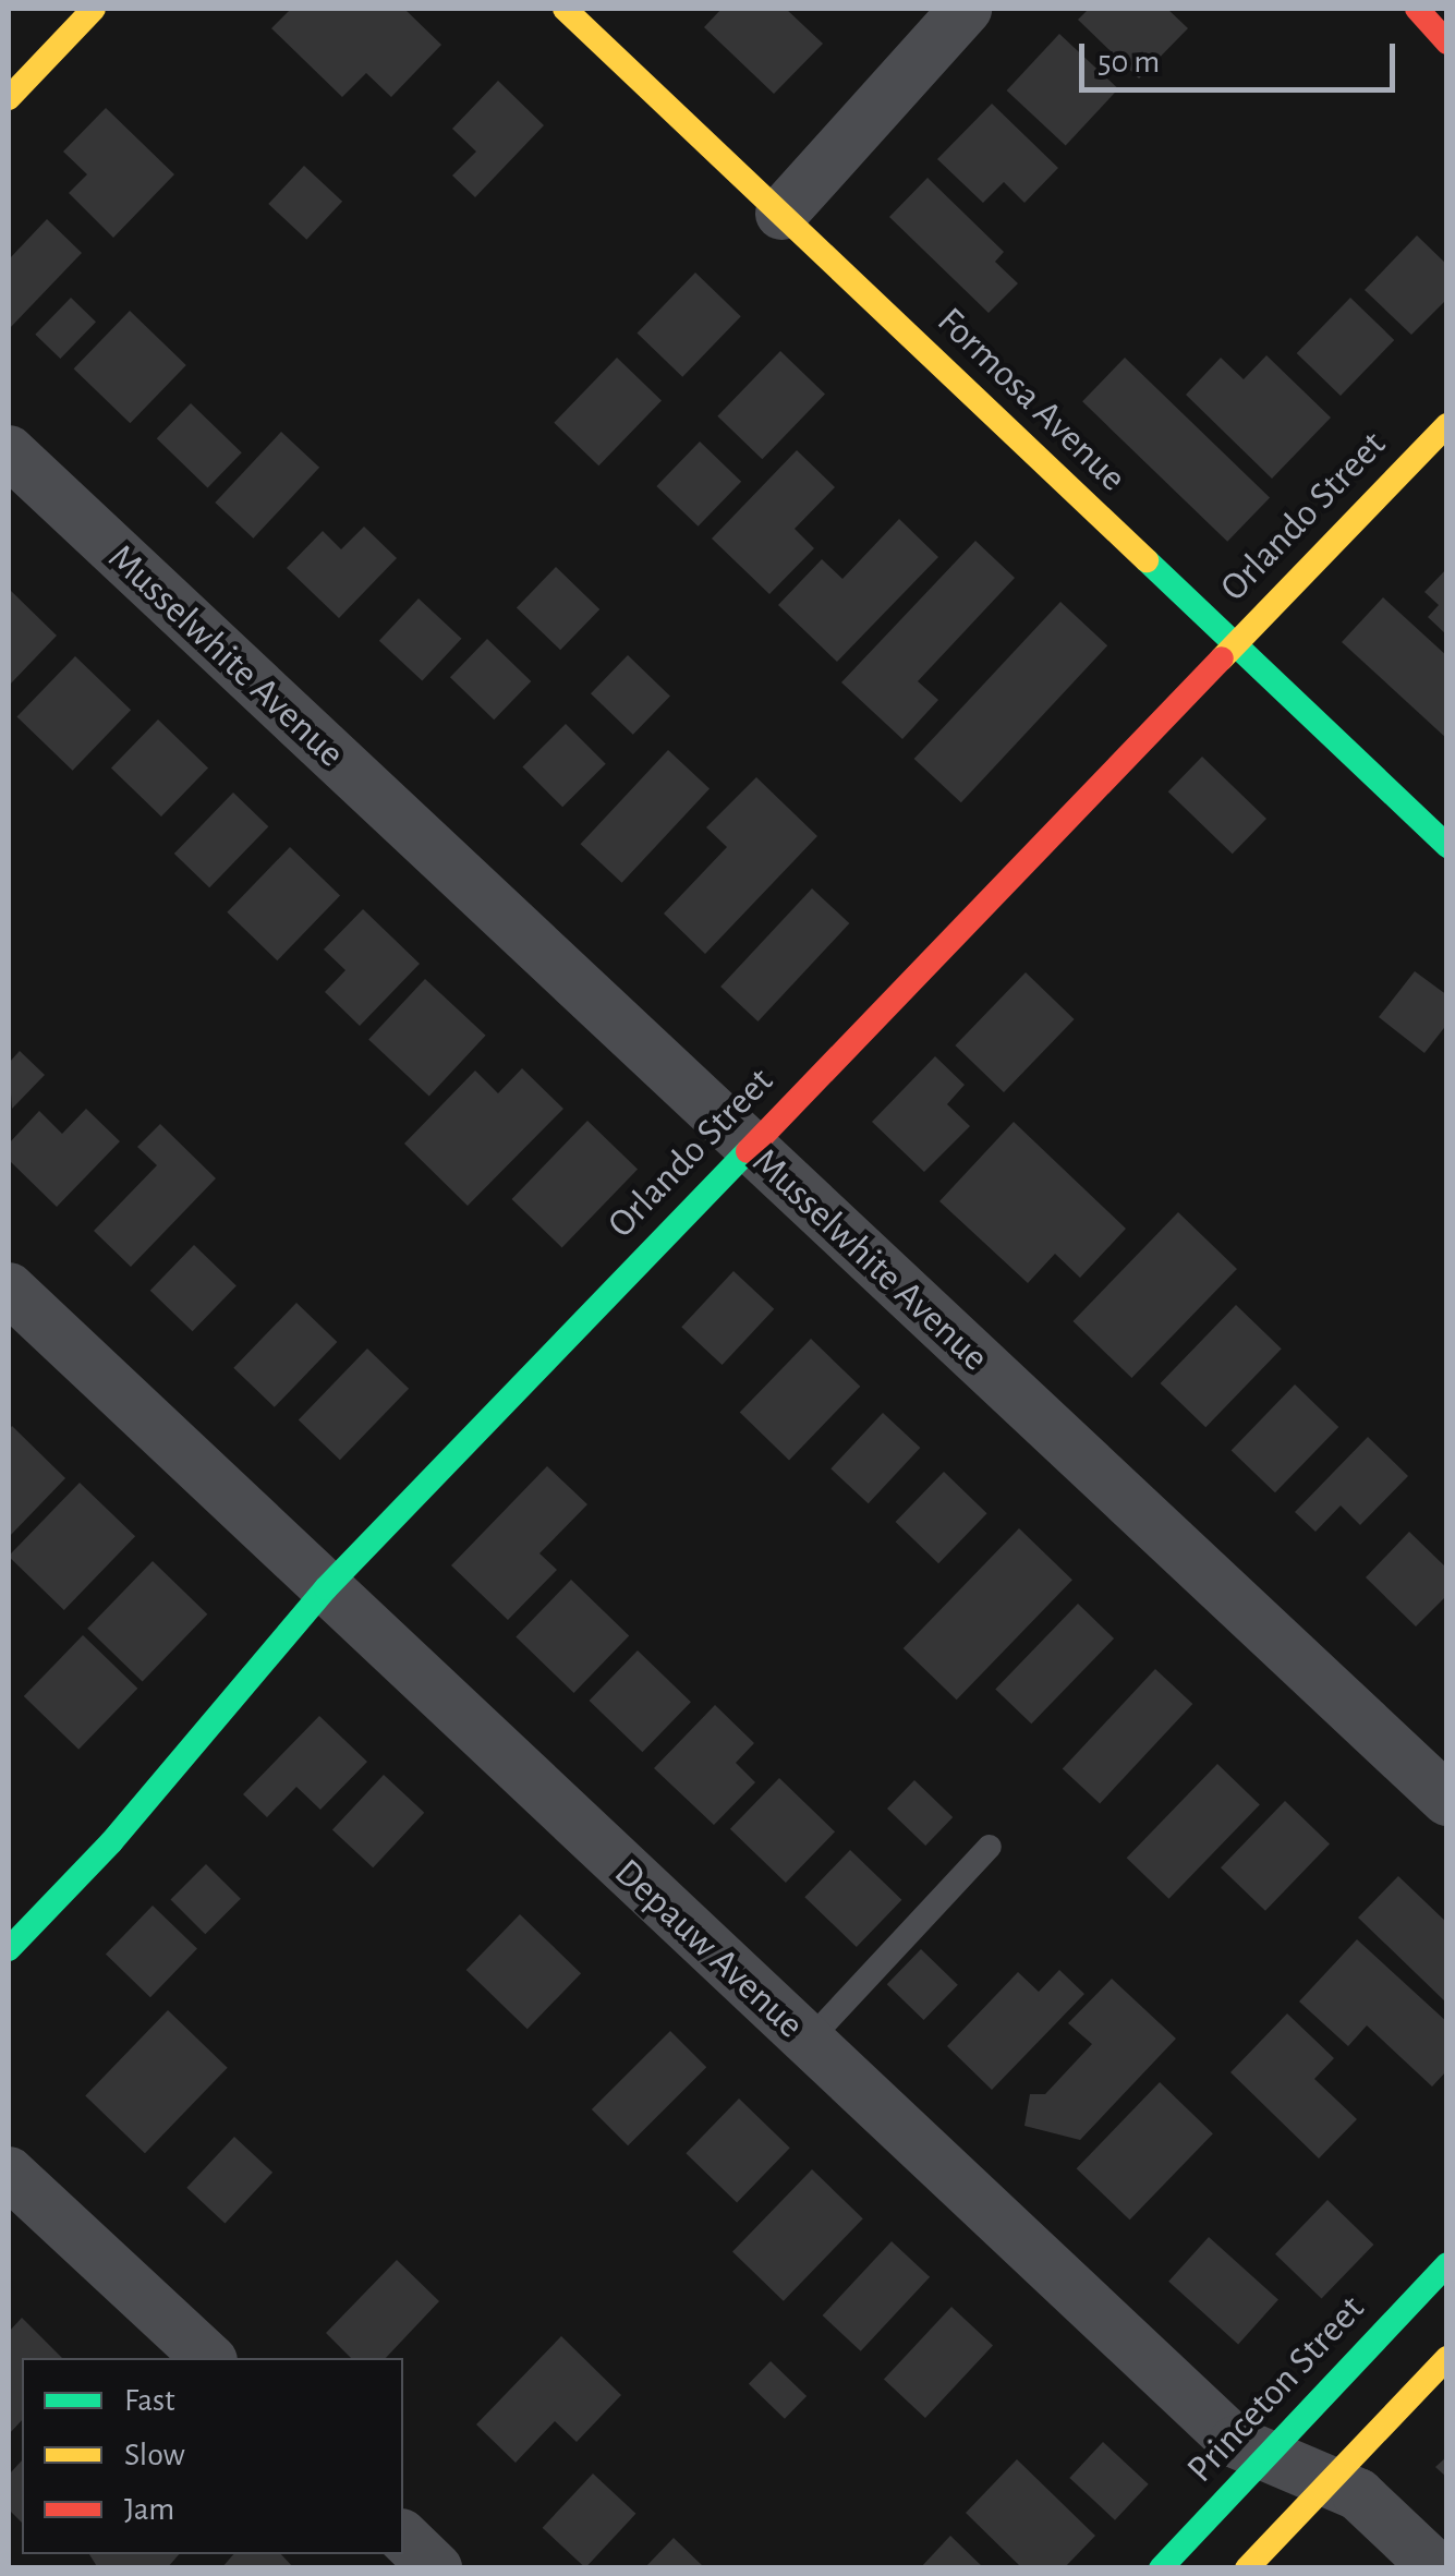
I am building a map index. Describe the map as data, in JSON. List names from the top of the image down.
{
  "streets": {
    "main road": ["Formosa Avenue", "Orlando Street", "Princeton Street"],
    "street": ["Musselwhite Avenue", "Depauw Avenue"]
  },
  "crossings": [
    ["Formosa Avenue", "Orlando Street"],
    ["Orlando Street", "Musselwhite Avenue"],
    ["Orlando Street", "Depauw Avenue"],
    ["Depauw Avenue", "Princeton Street"]
  ],
  "legend": ["Fast", "Slow", "Jam"],
  "scale_bar": "50 m"
}
